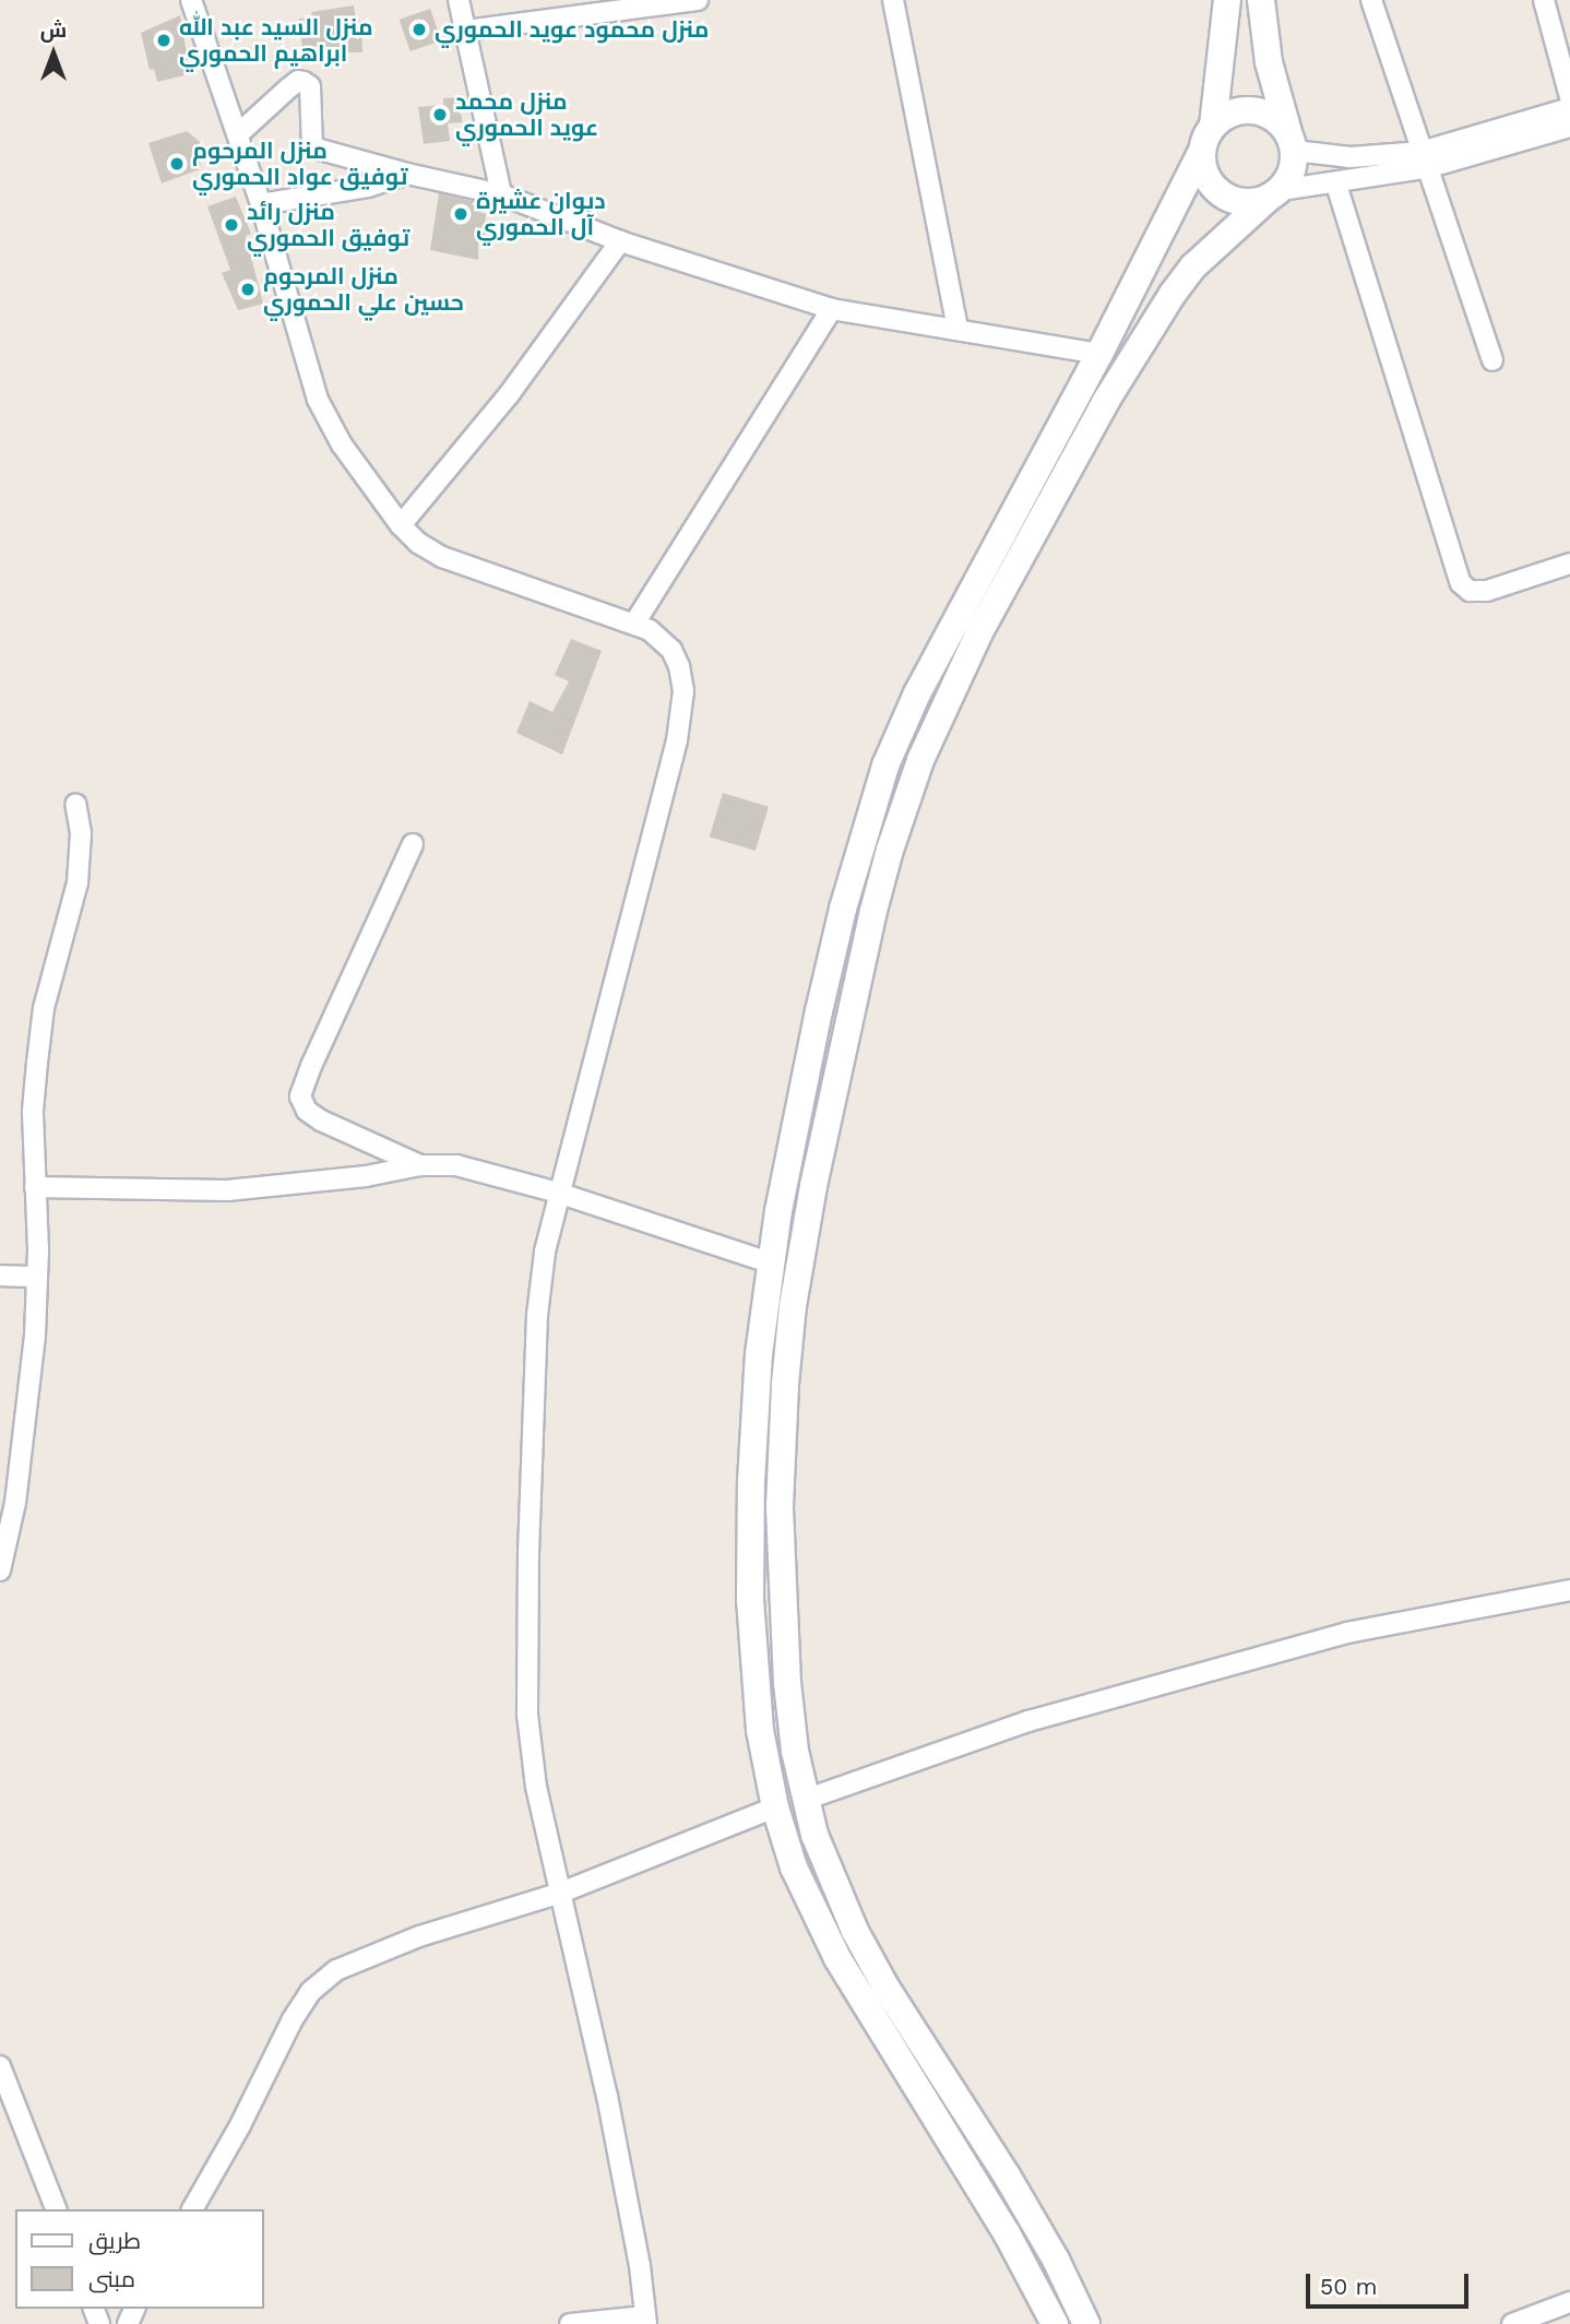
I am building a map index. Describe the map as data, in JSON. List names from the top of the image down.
{
  "places": [
    "منزل محمود عويد الحموري",
    "منزل السيد عبد الله ابراهيم الحموري",
    "منزل محمد عويد الحموري",
    "منزل المرحوم توفيق عواد الحموري",
    "ديوان عشيرة آل الحموري",
    "منزل رائد توفيق الحموري",
    "منزل المرحوم حسين علي الحموري"
  ],
  "legend": ["طريق", "مبنى"],
  "scale_bar": "50 m",
  "north": "top"
}
